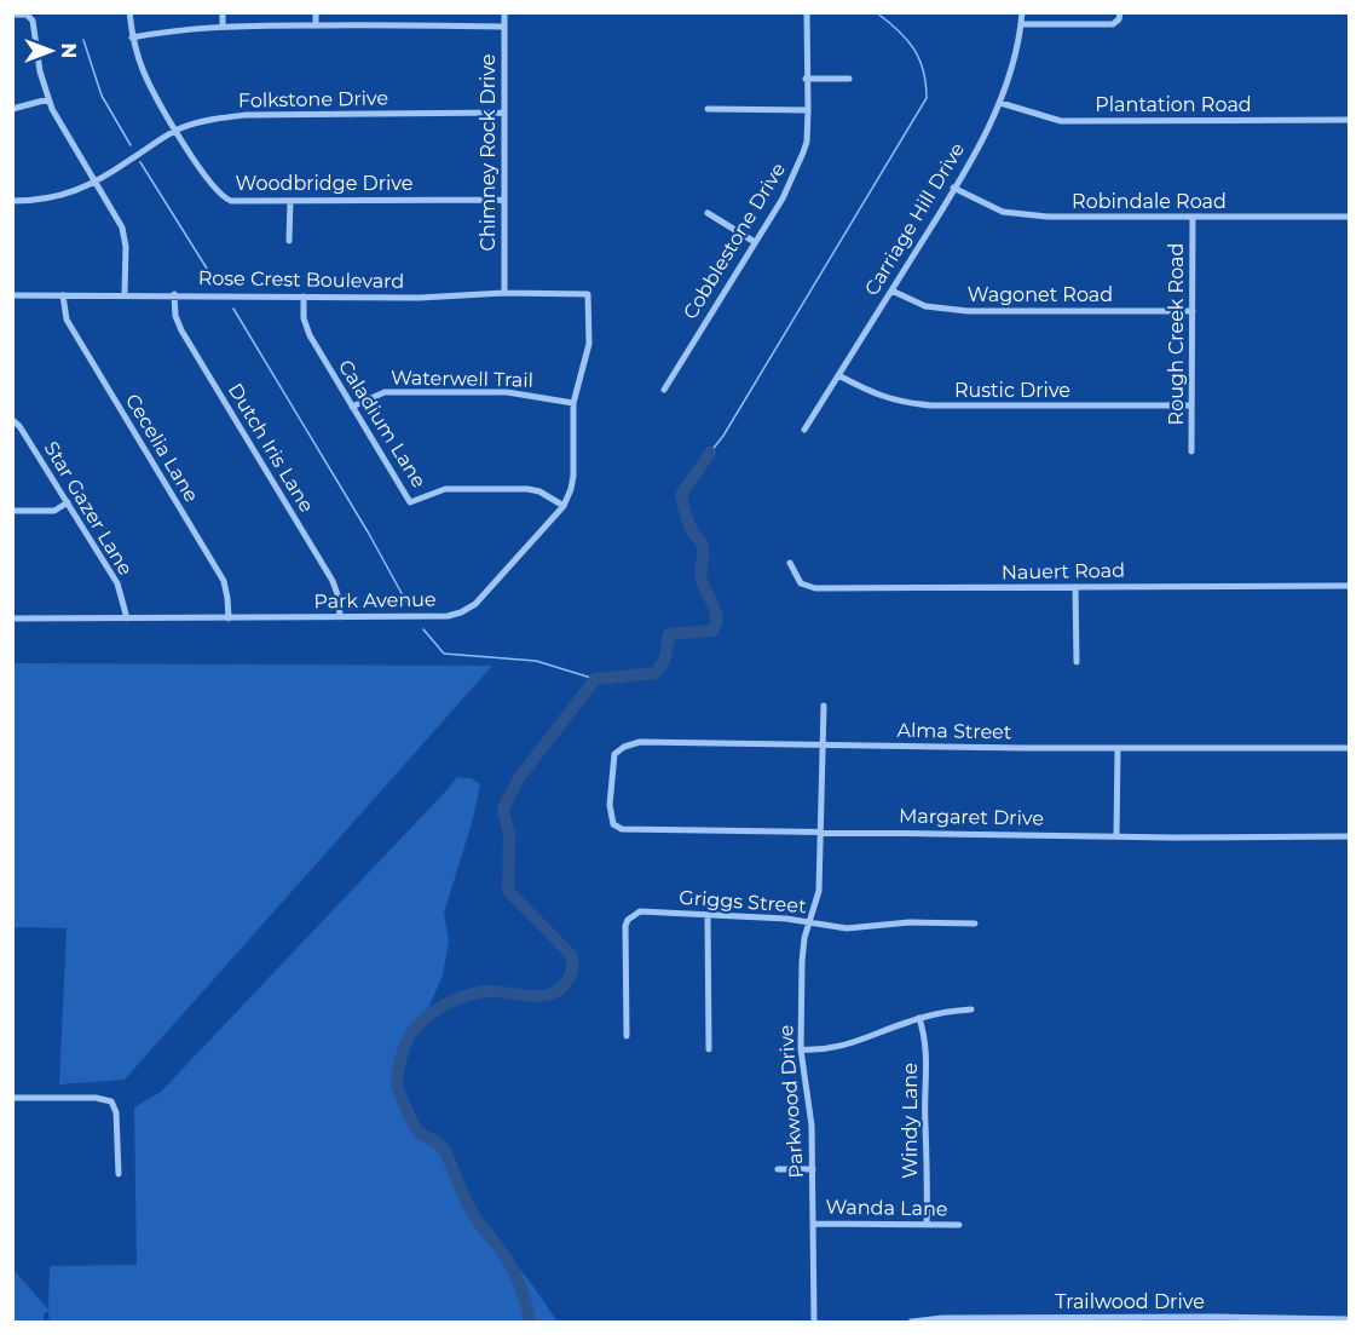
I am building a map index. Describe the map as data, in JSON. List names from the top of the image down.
{
  "streets": {
    "street": [
      "Folkstone Drive",
      "Plantation Road",
      "Chimney Rock Drive",
      "Woodbridge Drive",
      "Robindale Road",
      "Carriage Hill Drive",
      "Cobblestone Drive",
      "Rose Crest Boulevard",
      "Wagonet Road",
      "Rough Creek Road",
      "Waterwell Trail",
      "Rustic Drive",
      "Caladium Lane",
      "Cecelia Lane",
      "Dutch Iris Lane",
      "Star Gazer Lane",
      "Nauert Road",
      "Park Avenue",
      "Alma Street",
      "Margaret Drive",
      "Griggs Street",
      "Parkwood Drive",
      "Windy Lane",
      "Wanda Lane",
      "Trailwood Drive"
    ]
  },
  "crossings": [
    ["Folkstone Drive", "Chimney Rock Drive"],
    ["Folkstone Drive", "Woodbridge Drive"],
    ["Plantation Road", "Carriage Hill Drive"],
    ["Chimney Rock Drive", "Woodbridge Drive"],
    ["Chimney Rock Drive", "Rose Crest Boulevard"],
    ["Robindale Road", "Carriage Hill Drive"],
    ["Robindale Road", "Rough Creek Road"],
    ["Carriage Hill Drive", "Wagonet Road"],
    ["Carriage Hill Drive", "Rustic Drive"],
    ["Rose Crest Boulevard", "Caladium Lane"],
    ["Rose Crest Boulevard", "Cecelia Lane"],
    ["Rose Crest Boulevard", "Dutch Iris Lane"],
    ["Rose Crest Boulevard", "Park Avenue"],
    ["Wagonet Road", "Rough Creek Road"],
    ["Rough Creek Road", "Rustic Drive"],
    ["Waterwell Trail", "Caladium Lane"],
    ["Waterwell Trail", "Park Avenue"],
    ["Caladium Lane", "Park Avenue"],
    ["Cecelia Lane", "Park Avenue"],
    ["Dutch Iris Lane", "Park Avenue"],
    ["Star Gazer Lane", "Park Avenue"],
    ["Alma Street", "Margaret Drive"],
    ["Alma Street", "Parkwood Drive"],
    ["Margaret Drive", "Parkwood Drive"],
    ["Griggs Street", "Parkwood Drive"],
    ["Parkwood Drive", "Wanda Lane"],
    ["Windy Lane", "Wanda Lane"]
  ],
  "north": "right"
}
